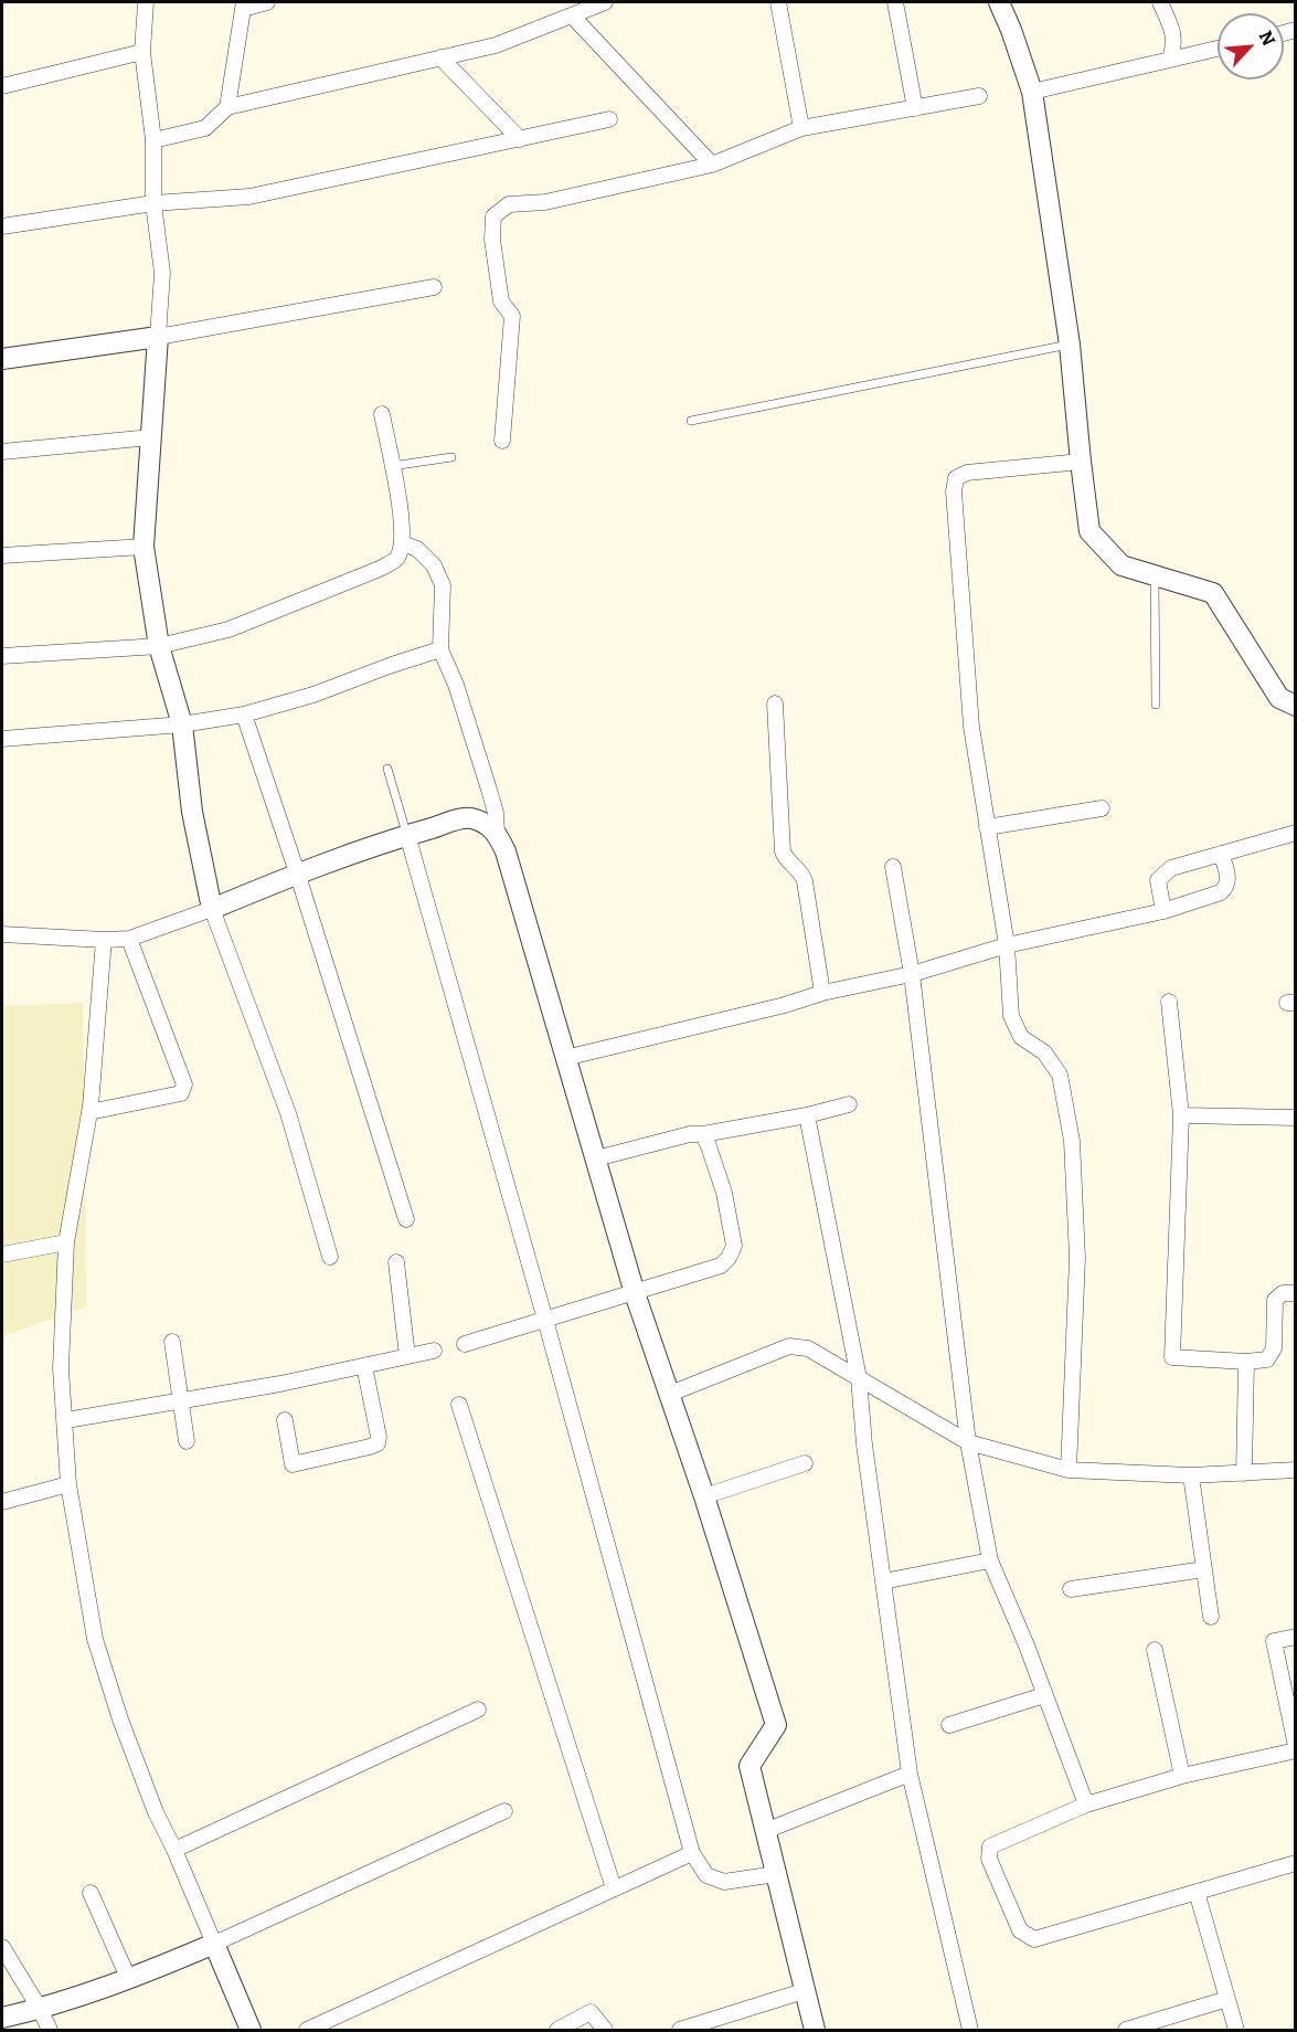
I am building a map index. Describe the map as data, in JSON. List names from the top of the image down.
{
  "north": "top right"
}
